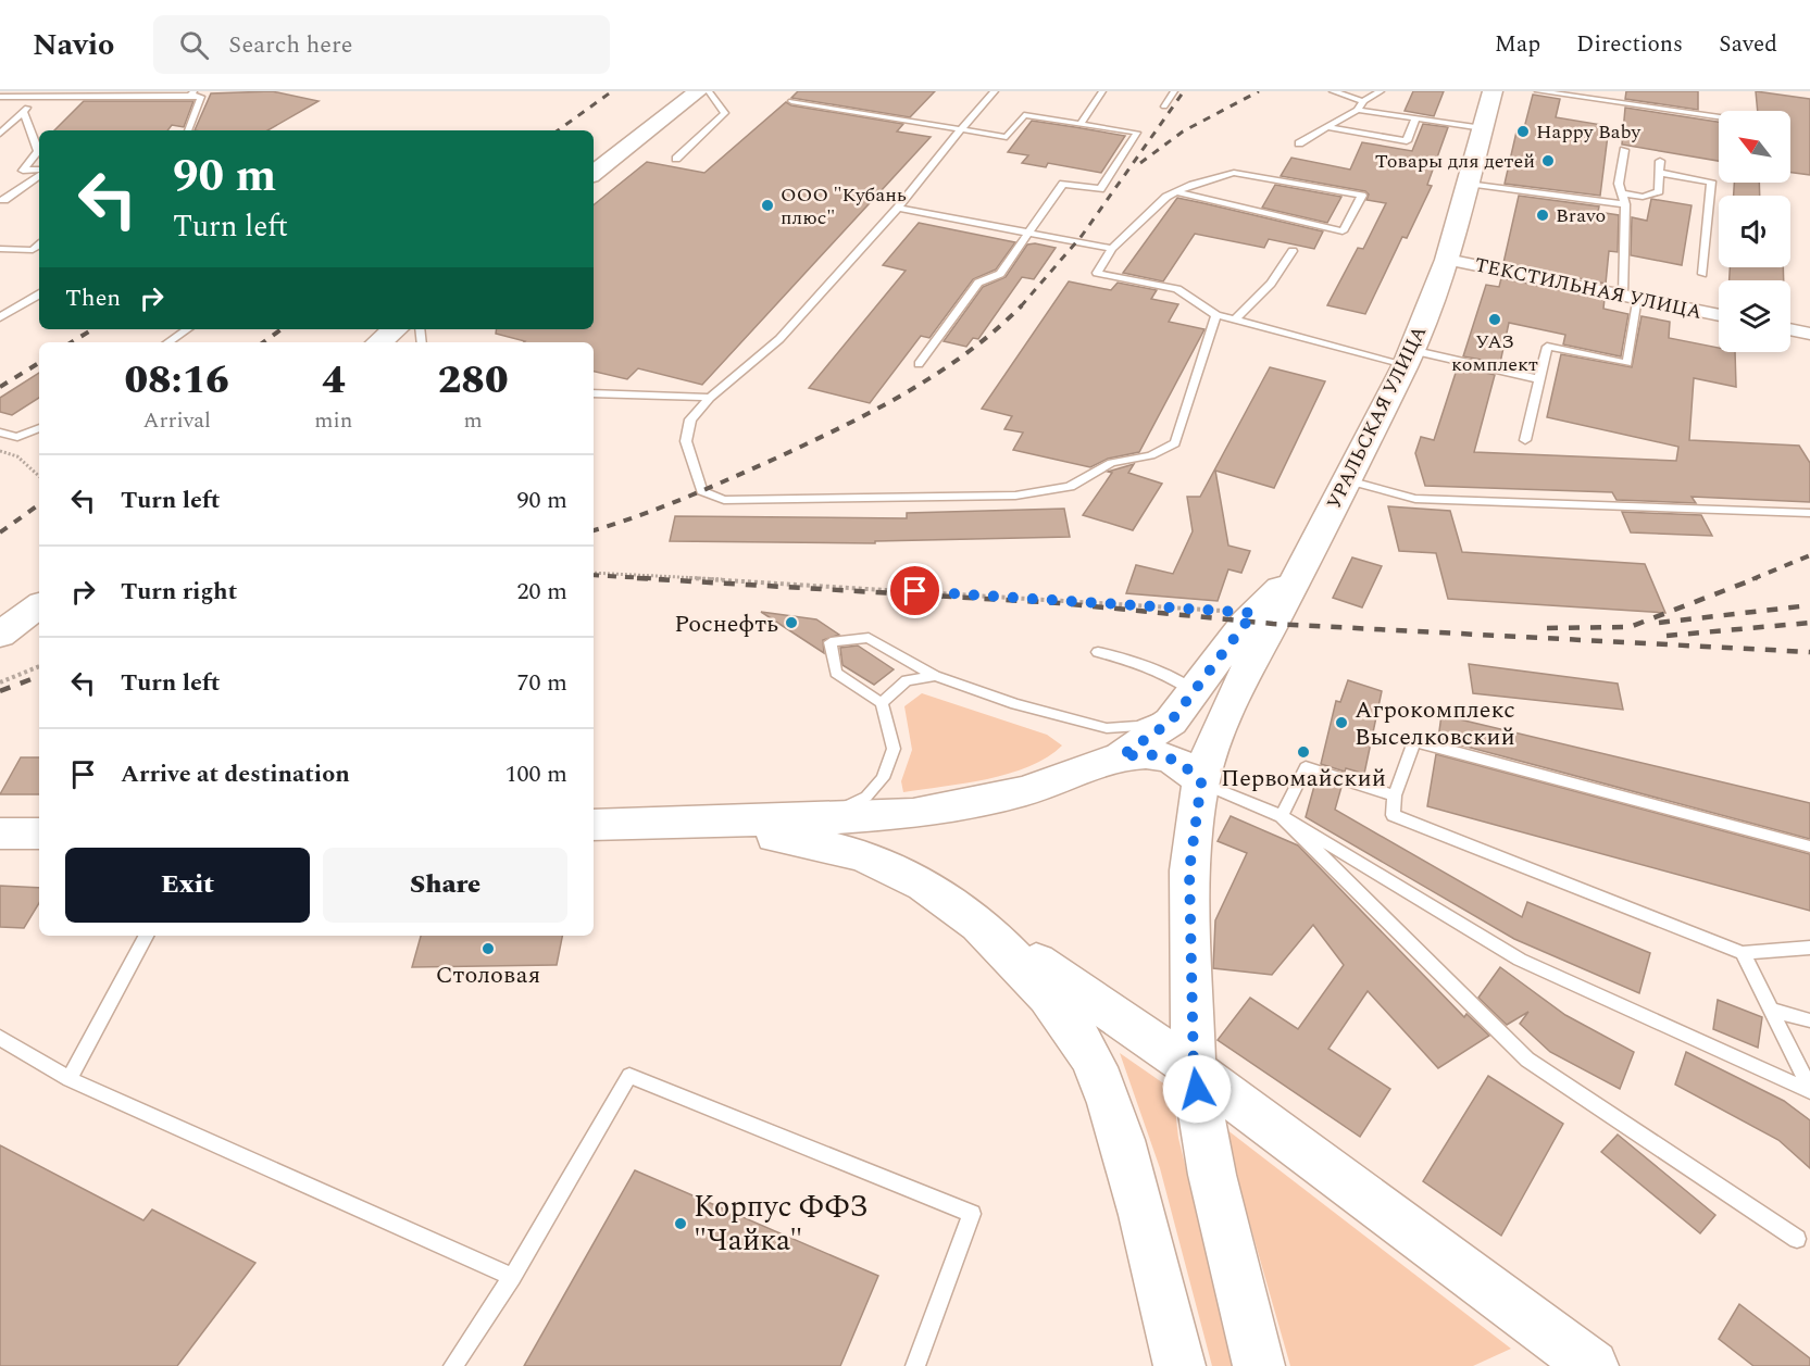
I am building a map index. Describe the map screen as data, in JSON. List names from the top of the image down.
{
  "streets": {
    "main road": ["УРАЛЬСКАЯ УЛИЦА"],
    "street": ["ТЕКСТИЛЬНАЯ УЛИЦА"]
  },
  "crossings": [
    ["ТЕКСТИЛЬНАЯ УЛИЦА", "УРАЛЬСКАЯ УЛИЦА"]
  ],
  "places": [
    "Happy Baby",
    "Товары для детей",
    "ООО \"Кубань плюс\"",
    "Bravo",
    "УАЗ комплект",
    "Роснефть",
    "Агрокомплекс Выселковский",
    "Первомайский",
    "Столовая",
    "Корпус ФФЗ \"Чайка\""
  ],
  "north": "top left",
  "page": {
    "header": "Navio",
    "search": "Search here",
    "nav": ["Map", "Directions", "Saved"],
    "turn": ["90 m", "Turn left"],
    "then": "Then",
    "eta": [
      "08:16",
      "Arrival",
      "4",
      "min",
      "280",
      "m"
    ],
    "list": [
      {
        "name": "Turn left",
        "value": "90 m"
      },
      {
        "name": "Turn right",
        "value": "20 m"
      },
      {
        "name": "Turn left",
        "value": "70 m"
      },
      {
        "name": "Arrive at destination",
        "value": "100 m"
      }
    ],
    "buttons": ["Exit", "Share"]
  }
}
